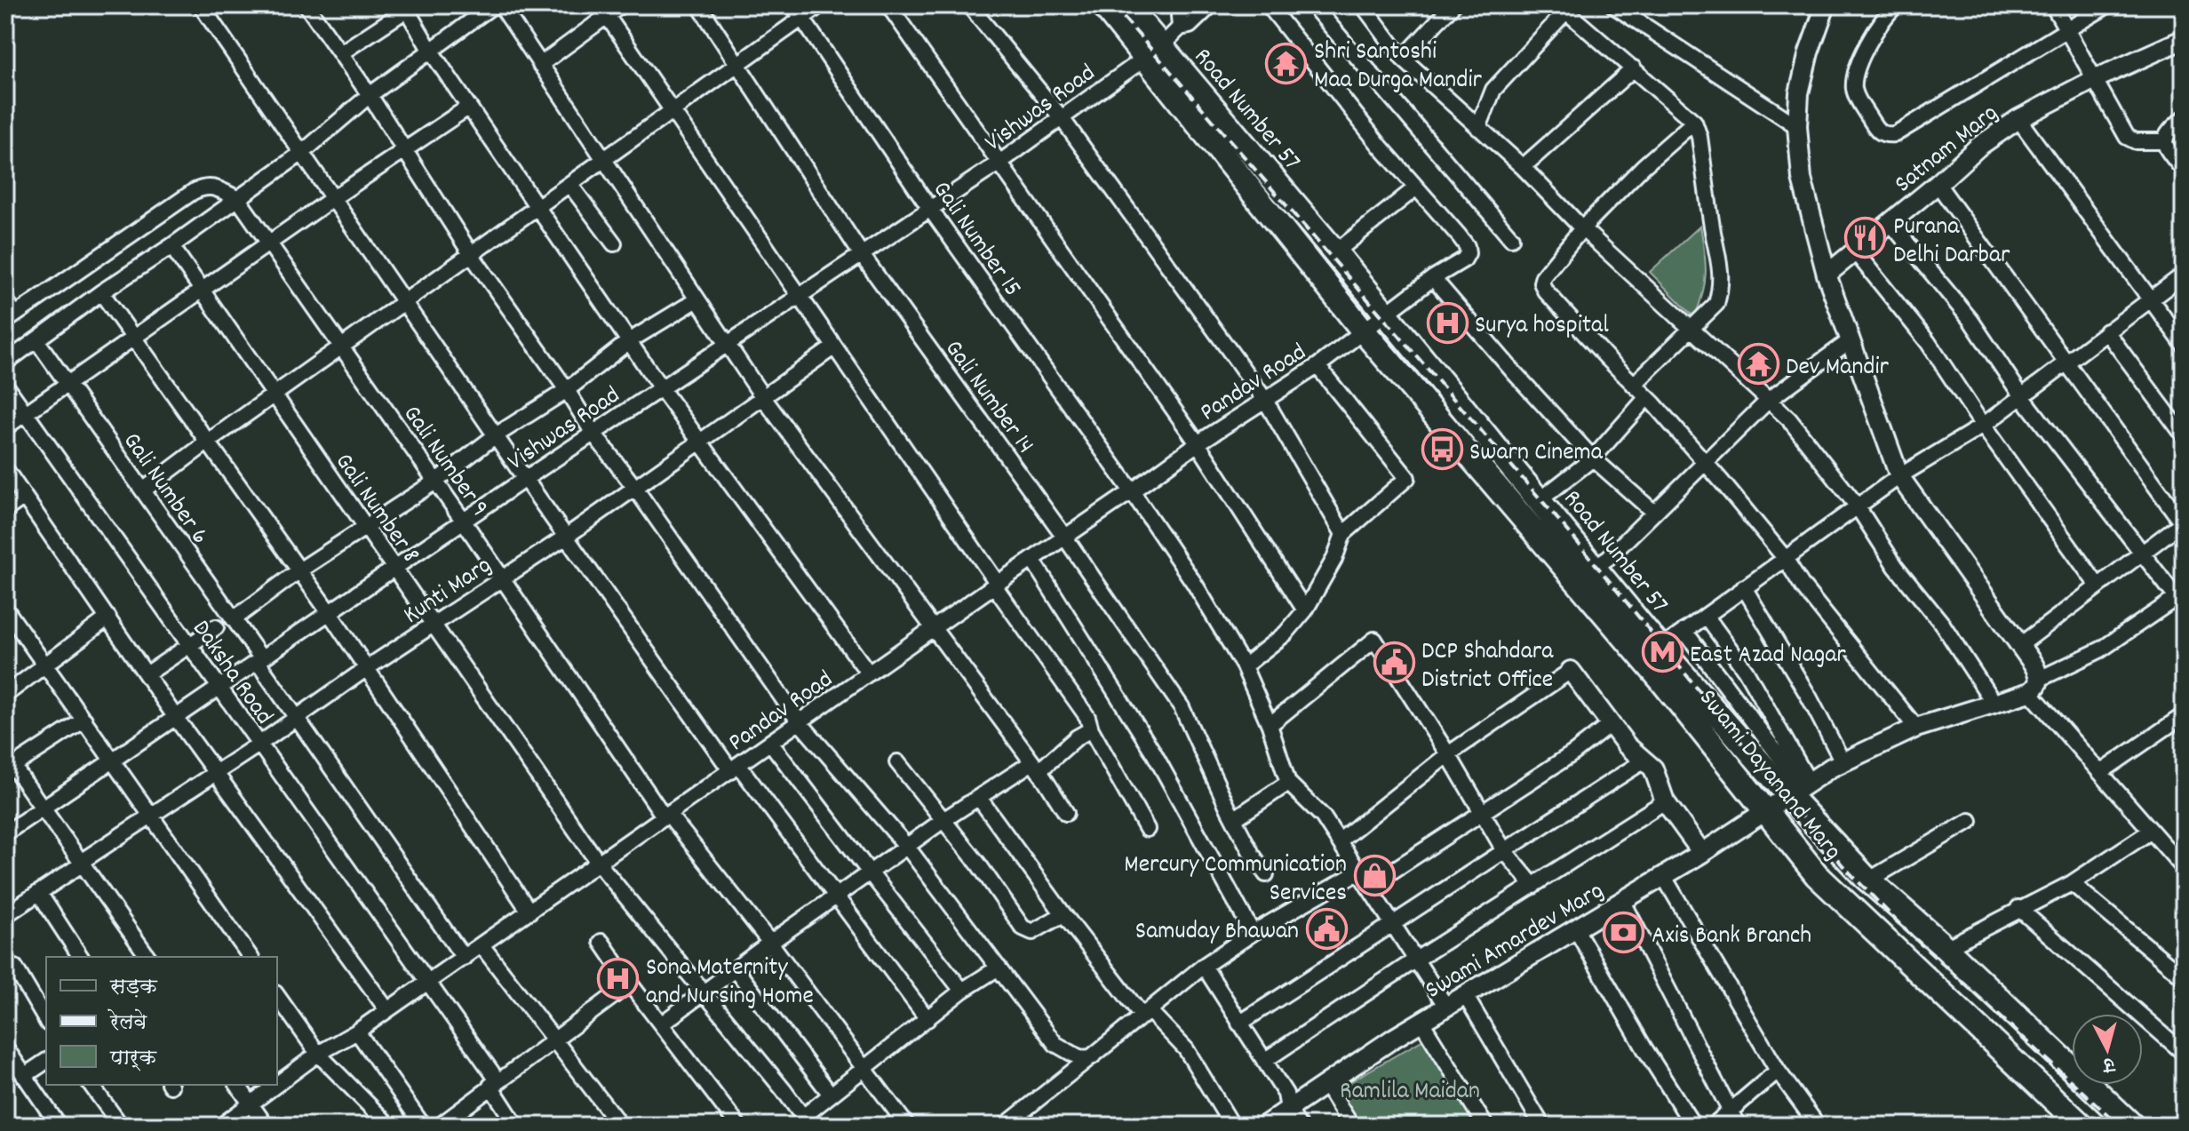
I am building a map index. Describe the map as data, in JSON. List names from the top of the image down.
{
  "streets": {
    "main road": ["Road Number 57", "Swami Dayanand Marg"],
    "street": [
      "Vishwas Road",
      "Satnam Marg",
      "Gali Number 15",
      "Pandav Road",
      "Gali Number 14",
      "Gali Number 9",
      "Gali Number 6",
      "Gali Number 8",
      "Kunti Marg",
      "Daksha Road",
      "Swami Amardev Marg"
    ]
  },
  "crossings": [
    ["Vishwas Road", "Road Number 57"],
    ["Vishwas Road", "Gali Number 15"],
    ["Vishwas Road", "Gali Number 14"],
    ["Vishwas Road", "Gali Number 9"],
    ["Vishwas Road", "Gali Number 6"],
    ["Vishwas Road", "Gali Number 8"],
    ["Vishwas Road", "Daksha Road"],
    ["Road Number 57", "Pandav Road"],
    ["Road Number 57", "Swami Dayanand Marg"],
    ["Road Number 57", "Swami Amardev Marg"],
    ["Gali Number 15", "Pandav Road"],
    ["Pandav Road", "Gali Number 14"],
    ["Pandav Road", "Gali Number 9"],
    ["Pandav Road", "Gali Number 6"],
    ["Pandav Road", "Gali Number 8"],
    ["Pandav Road", "Daksha Road"],
    ["Pandav Road", "Swami Dayanand Marg"],
    ["Gali Number 9", "Kunti Marg"],
    ["Gali Number 6", "Kunti Marg"],
    ["Gali Number 8", "Kunti Marg"],
    ["Kunti Marg", "Daksha Road"],
    ["Swami Dayanand Marg", "Swami Amardev Marg"]
  ],
  "parks": ["Ramlila Maidan"],
  "places": {
    "temple": ["Shri Santoshi Maa Durga Mandir", "Dev Mandir"],
    "restaurant": ["Purana Delhi Darbar"],
    "hospital": ["Surya hospital", "Sona Maternity and Nursing Home"],
    "bus stop": ["Swarn Cinema"],
    "metro station": ["East Azad Nagar"],
    "public building": ["DCP Shahdara District Office", "Samuday Bhawan"],
    "shop": ["Mercury Communication Services"],
    "bank": ["Axis Bank Branch"]
  },
  "legend": ["सड़क", "रेलवे", "पार्क"],
  "north": "bottom"
}
